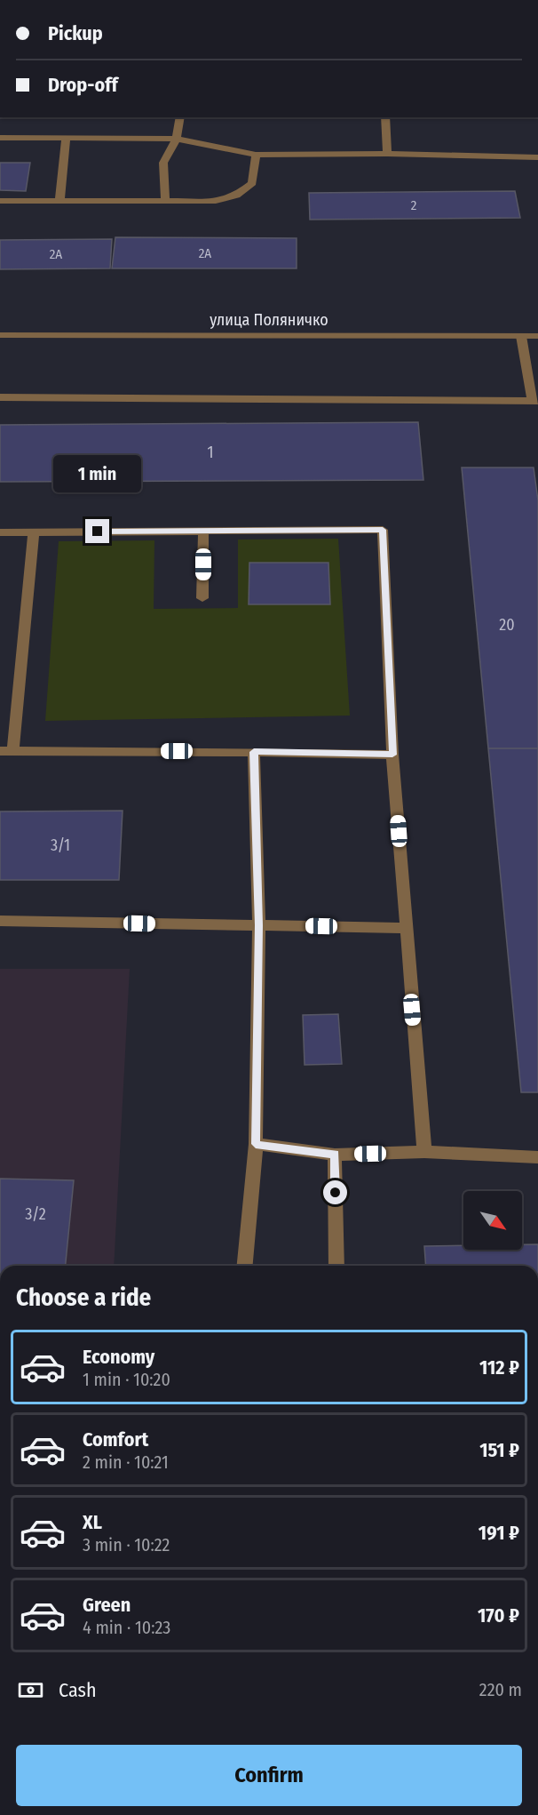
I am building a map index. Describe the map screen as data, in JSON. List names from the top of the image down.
{
  "streets": {
    "street": ["улица Поляничко"]
  },
  "house_numbers": [
    "2",
    "2А",
    "2А",
    "1",
    "20",
    "3/1",
    "3/2"
  ],
  "north": "bottom right",
  "page": {
    "banner": ["Pickup", "Drop-off"],
    "bubble": "1 min",
    "heading": "Choose a ride",
    "list": [
      {
        "name": "Economy",
        "note": "1 min · 10:20",
        "value": "112 ₽"
      },
      {
        "name": "Comfort",
        "note": "2 min · 10:21",
        "value": "151 ₽"
      },
      {
        "name": "XL",
        "note": "3 min · 10:22",
        "value": "191 ₽"
      },
      {
        "name": "Green",
        "note": "4 min · 10:23",
        "value": "170 ₽"
      }
    ],
    "pay": ["Cash", "220 m"],
    "buttons": "Confirm"
  }
}
